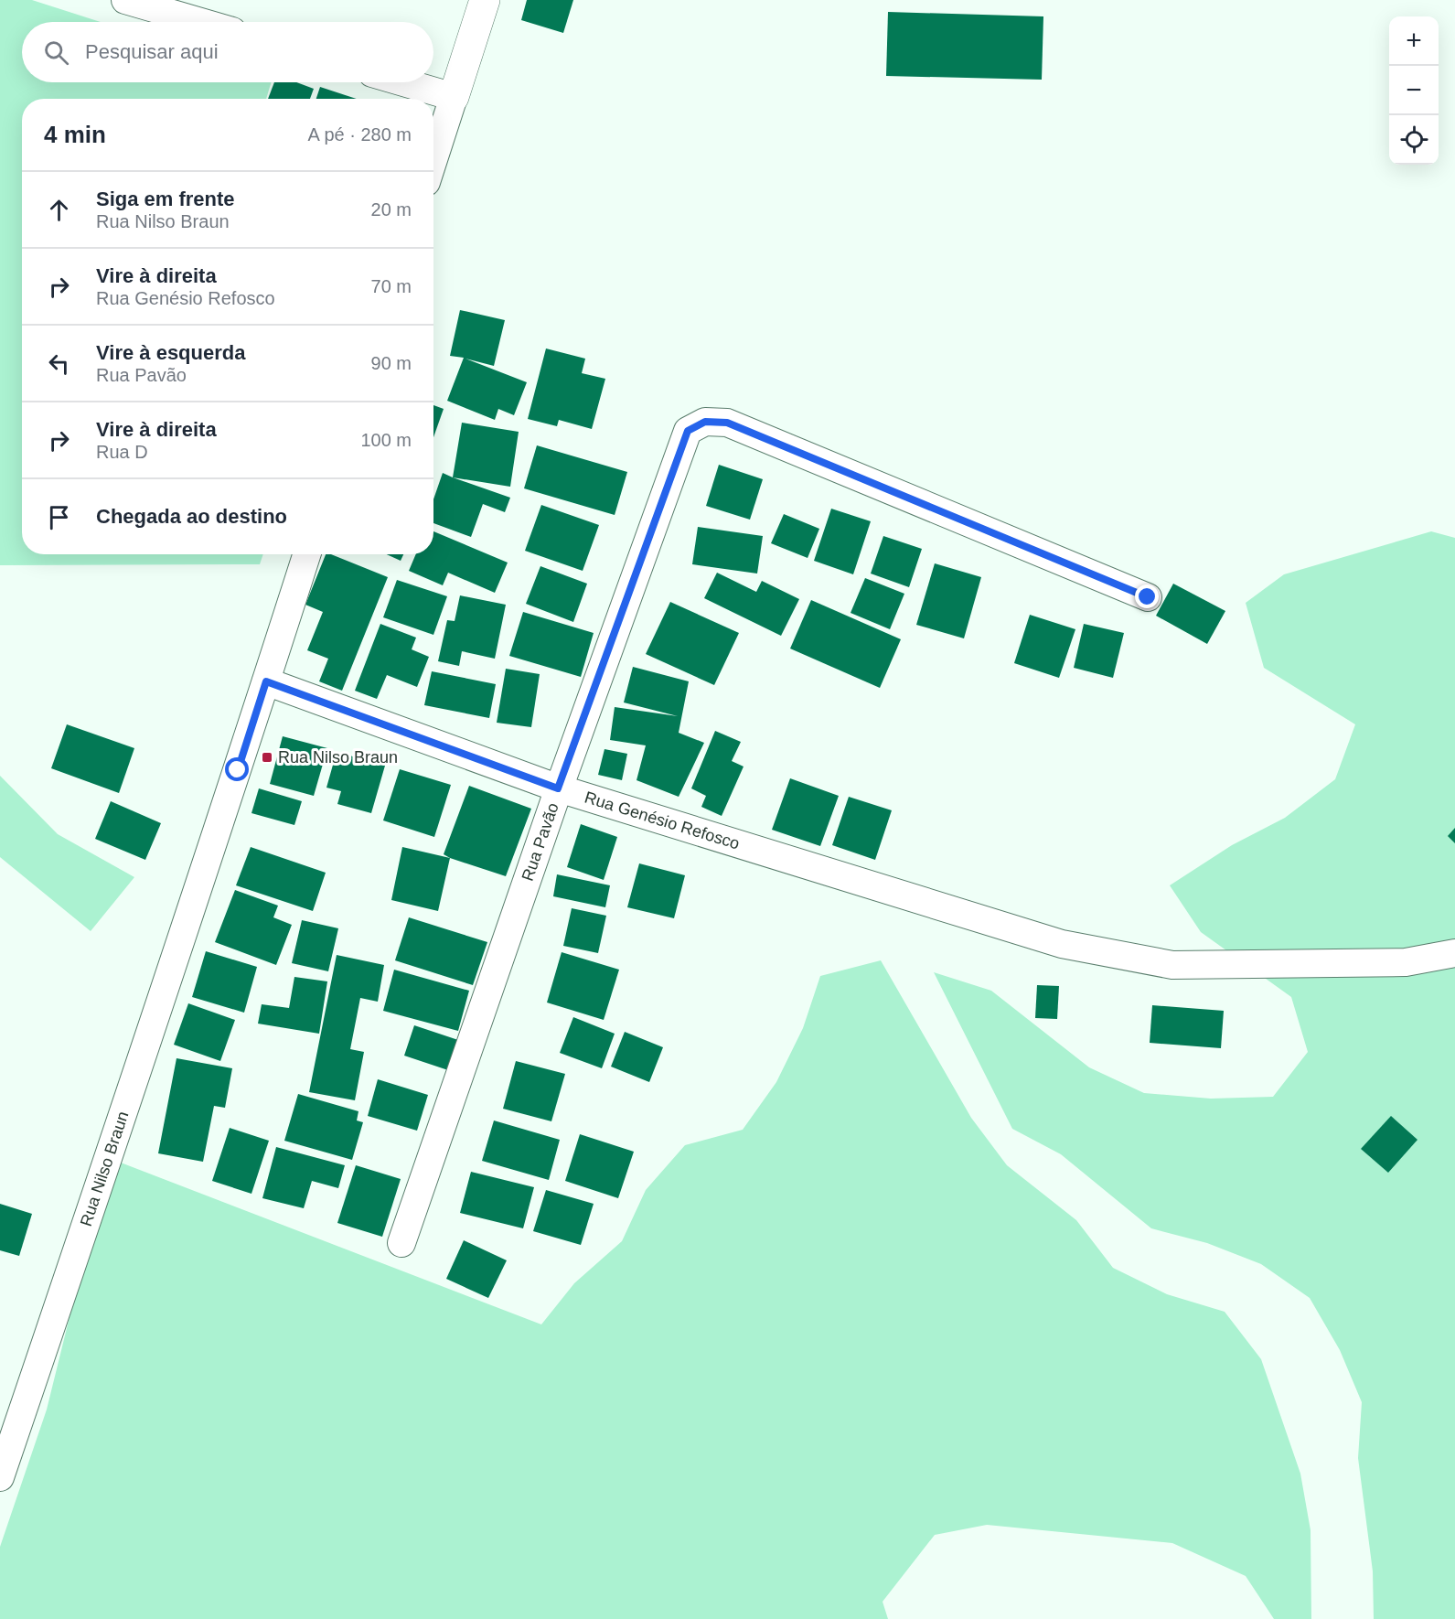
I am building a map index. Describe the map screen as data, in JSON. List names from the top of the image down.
{
  "streets": {
    "street": ["Rua Genésio Refosco", "Rua Pavão", "Rua Nilso Braun"]
  },
  "crossings": [
    ["Rua Genésio Refosco", "Rua Pavão"],
    ["Rua Genésio Refosco", "Rua Nilso Braun"]
  ],
  "places": {
    "transit": ["Rua Nilso Braun"]
  },
  "page": {
    "map_buttons": ["+", "−"],
    "search": "Pesquisar aqui",
    "heading": ["4 min", "A pé · 280 m"],
    "list": [
      ["Siga em frente", "Rua Nilso Braun", "20 m"],
      ["Vire à direita", "Rua Genésio Refosco", "70 m"],
      ["Vire à esquerda", "Rua Pavão", "90 m"],
      ["Vire à direita", "Rua D", "100 m"],
      "Chegada ao destino"
    ]
  }
}
